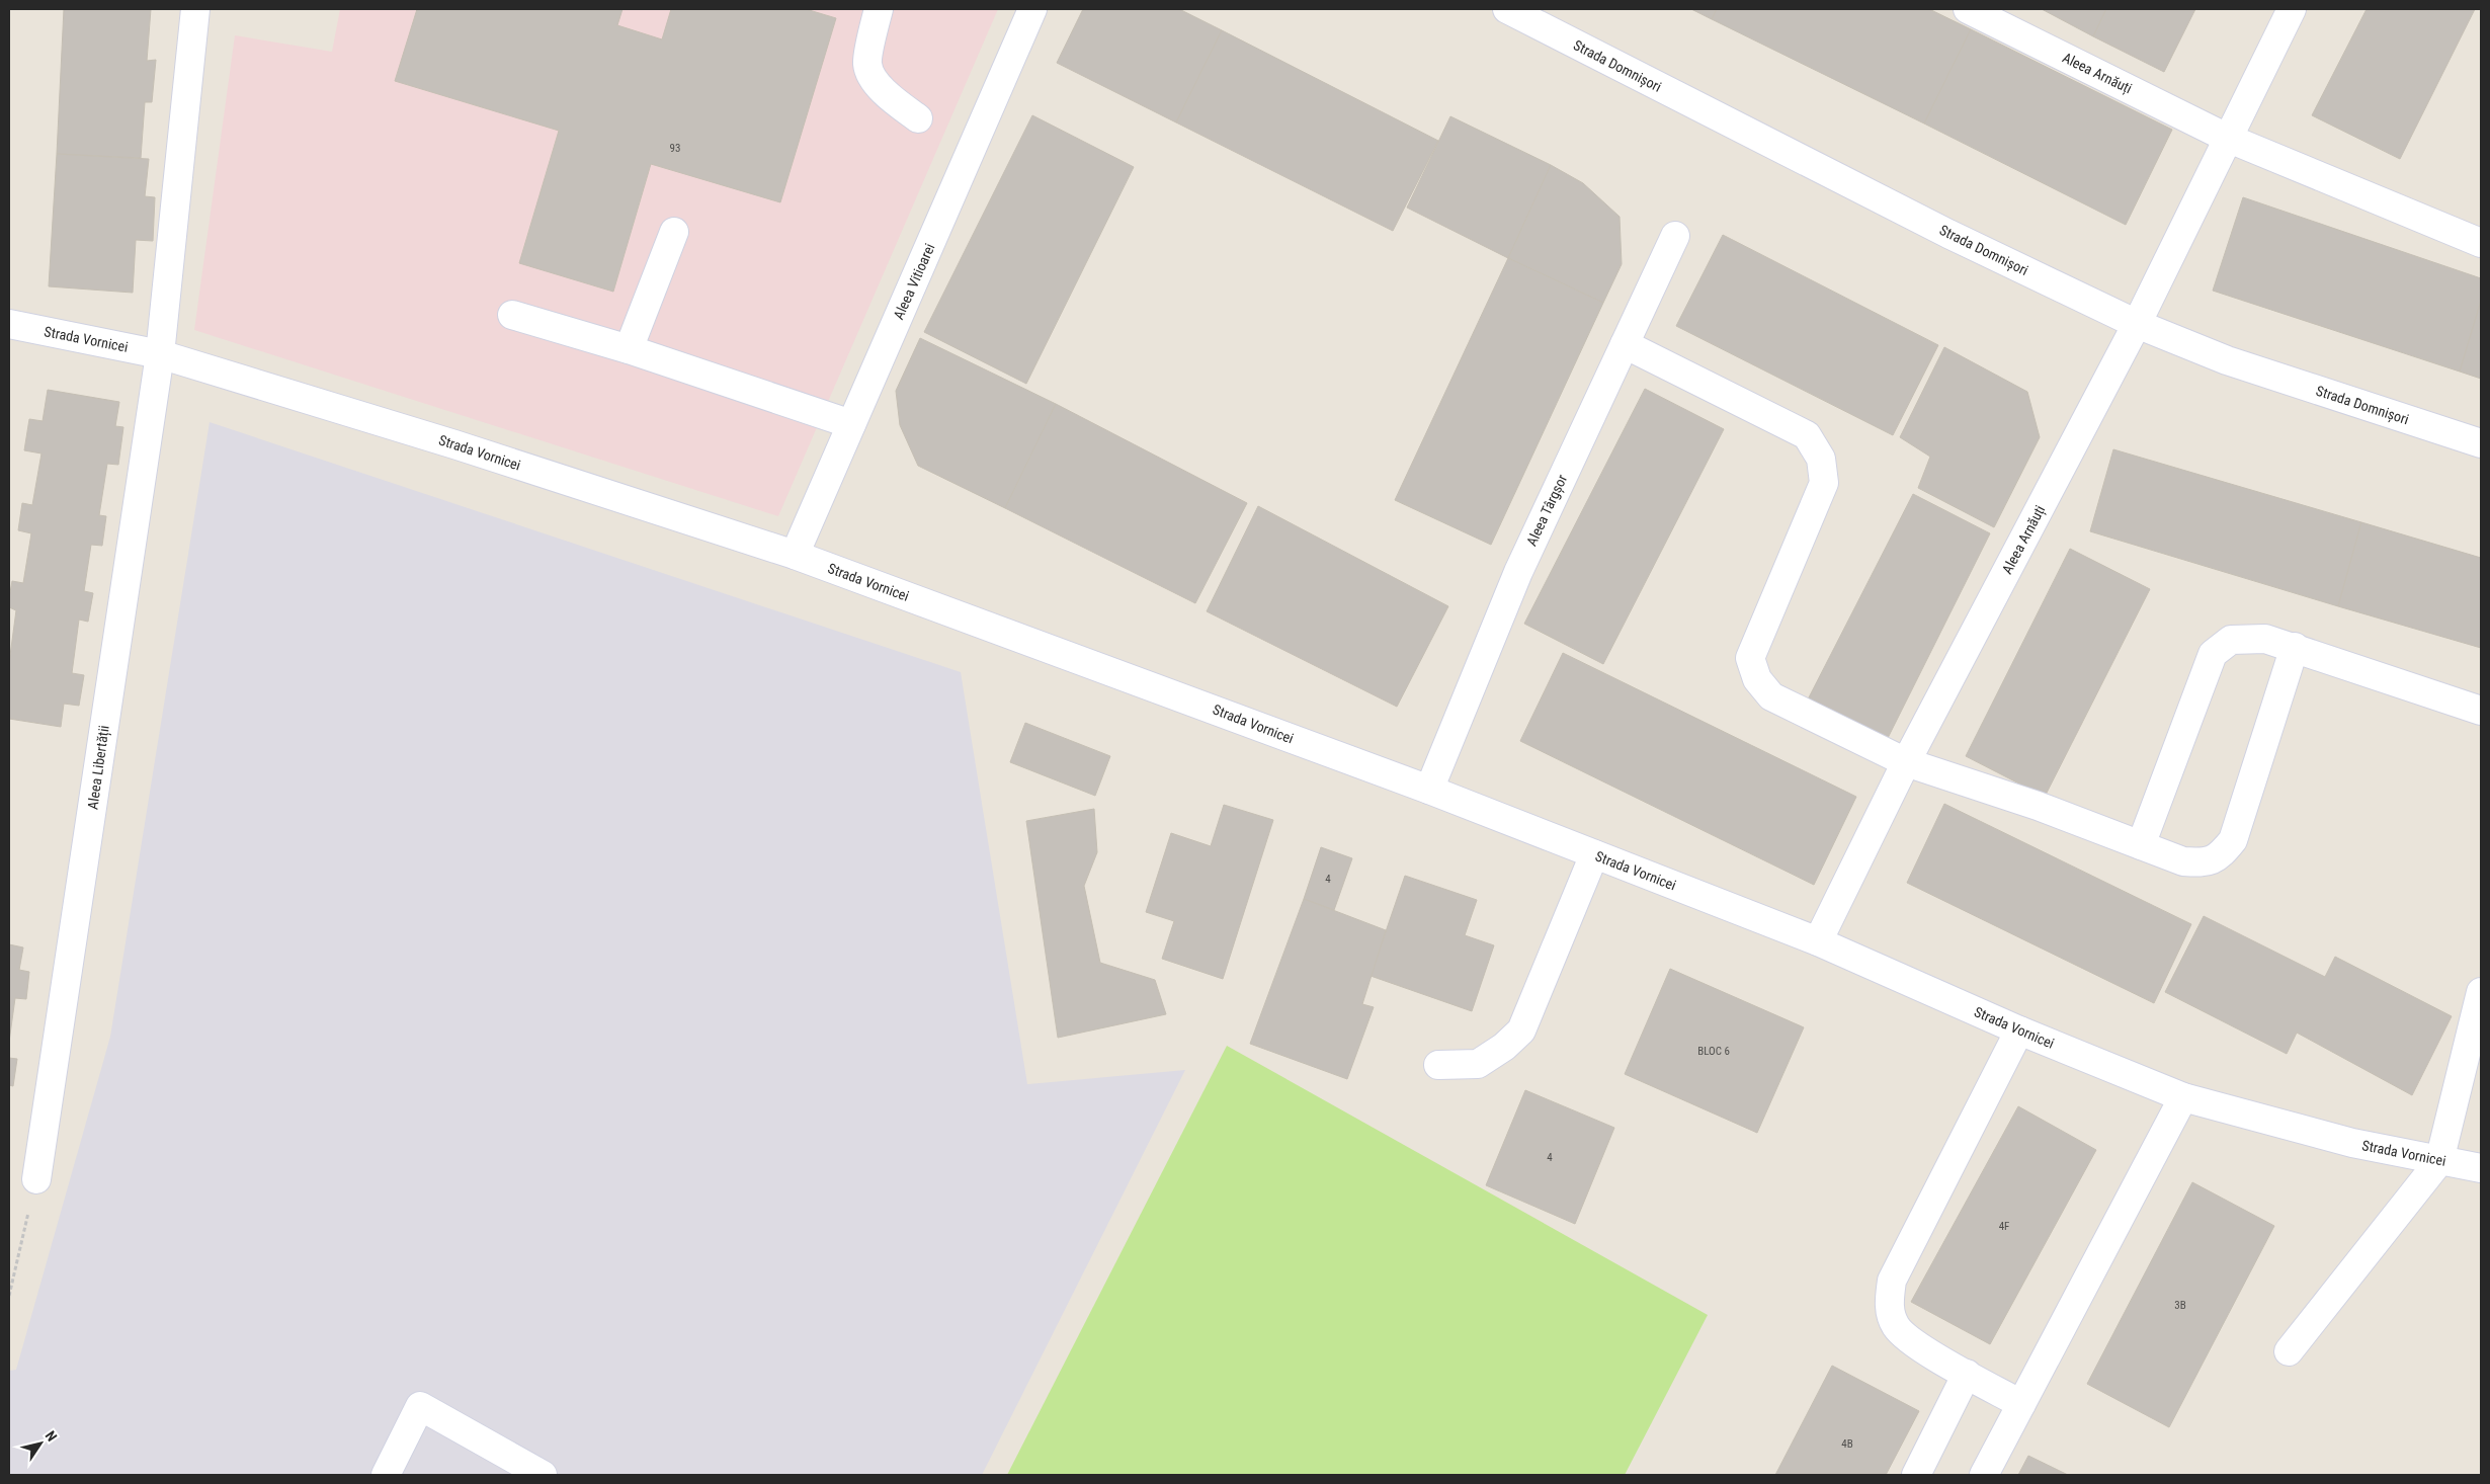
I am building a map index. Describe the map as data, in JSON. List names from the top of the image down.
{
  "streets": {
    "street": [
      "Strada Domnișori",
      "Aleea Arnăuți",
      "Aleea Vitioarei",
      "Strada Vornicei",
      "Aleea Târgșor",
      "Aleea Libertății"
    ]
  },
  "crossings": [
    ["Strada Domnișori", "Aleea Arnăuți"],
    ["Aleea Arnăuți", "Strada Vornicei"],
    ["Aleea Vitioarei", "Strada Vornicei"],
    ["Strada Vornicei", "Aleea Târgșor"],
    ["Strada Vornicei", "Aleea Libertății"]
  ],
  "house_numbers": [
    "93",
    "4",
    "BLOC 6",
    "4",
    "4F",
    "3B",
    "4B"
  ],
  "north": "top right"
}
